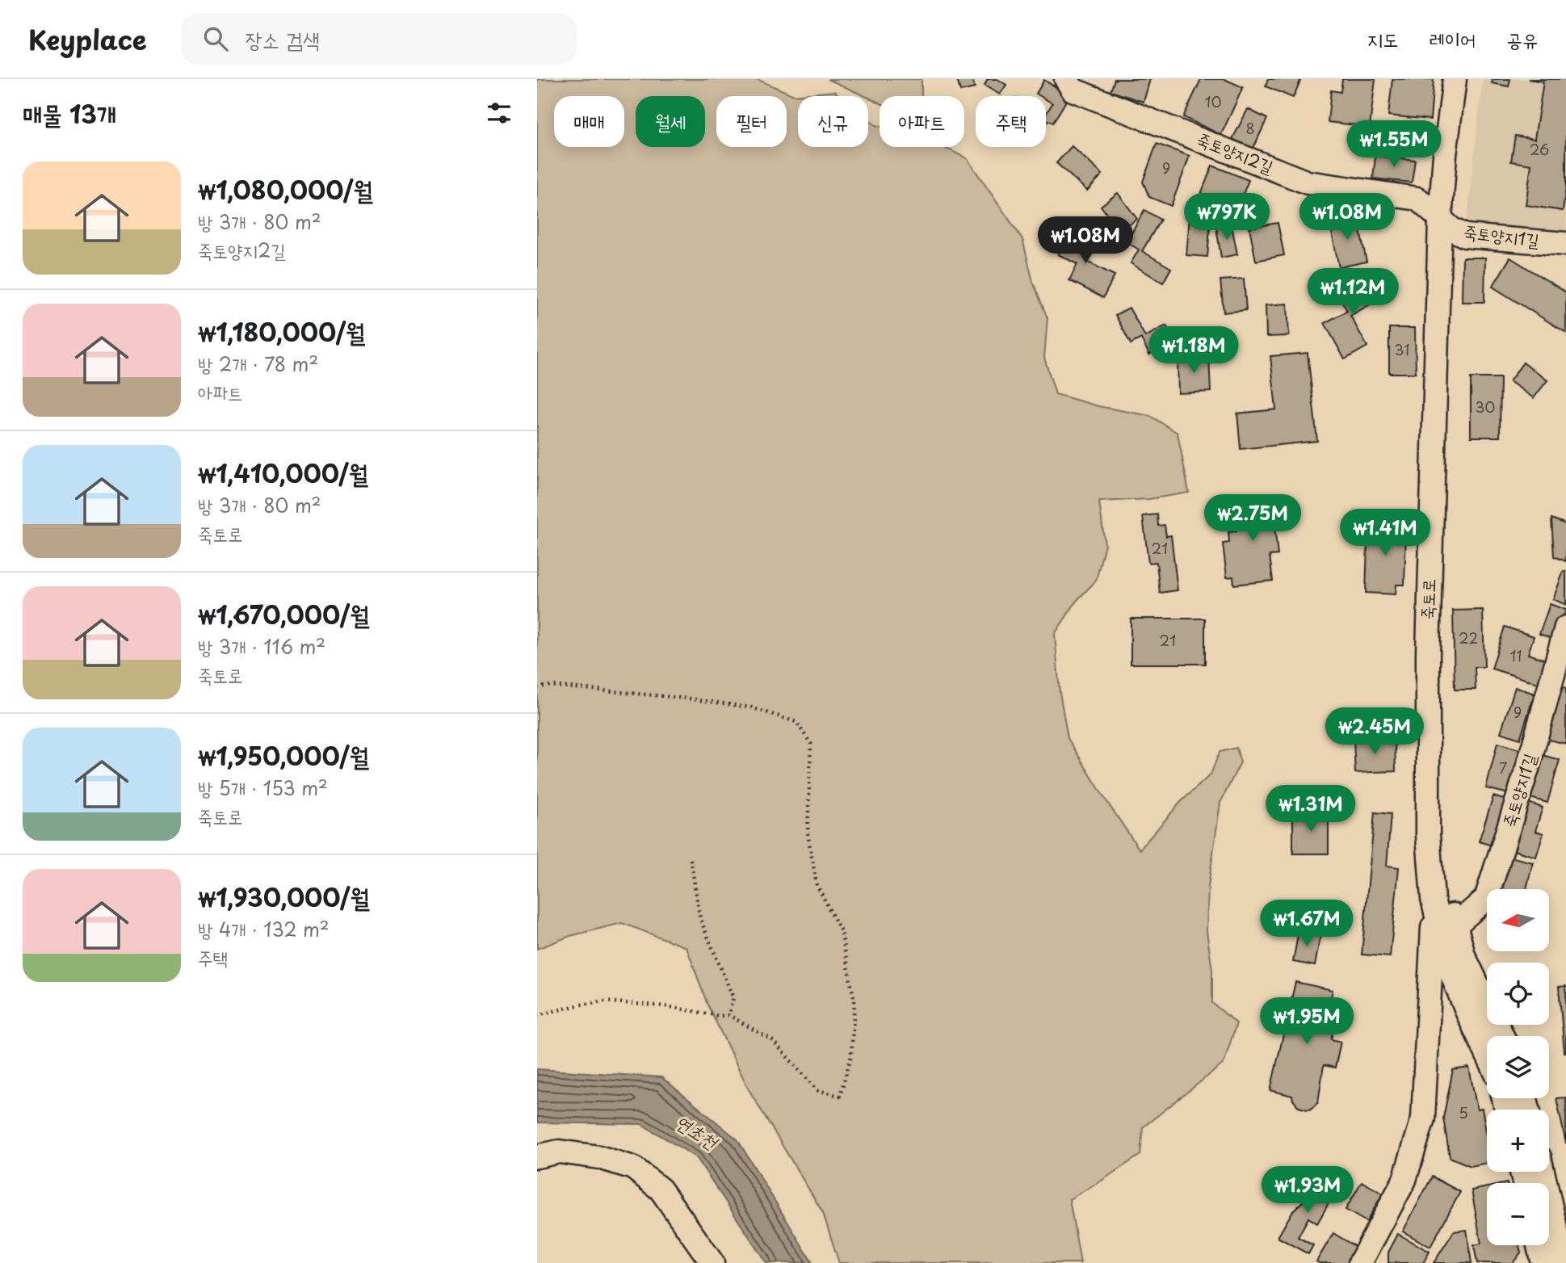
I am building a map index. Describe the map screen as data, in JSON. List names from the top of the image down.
{
  "streets": {
    "street": ["죽토양지2길", "죽토양지1길", "죽토로"]
  },
  "crossings": [
    ["죽토양지2길", "죽토양지1길"],
    ["죽토양지2길", "죽토로"],
    ["죽토양지1길", "죽토로"]
  ],
  "water": ["연초천"],
  "house_numbers": [
    "10",
    "8",
    "26",
    "9",
    "31",
    "30",
    "21",
    "22",
    "21",
    "11",
    "9",
    "7",
    "5"
  ],
  "north": "left",
  "page": {
    "header": "Keyplace",
    "search": "장소 검색",
    "nav": ["지도", "레이어", "공유"],
    "heading": "매물 13개",
    "chip": [
      "매매",
      "월세",
      "필터",
      "신규",
      "아파트",
      "주택"
    ],
    "price": [
      "₩1.55M",
      "₩797K",
      "₩1.08M",
      "₩1.08M",
      "₩1.12M",
      "₩1.18M",
      "₩2.75M",
      "₩1.41M",
      "₩2.45M",
      "₩1.31M",
      "₩1.67M",
      "₩1.95M",
      "₩1.93M"
    ],
    "list": [
      {
        "name": "₩1,080,000/월",
        "note": "방 3개 · 80 m² · 죽토양지2길"
      },
      {
        "name": "₩1,180,000/월",
        "note": "방 2개 · 78 m² · 아파트"
      },
      {
        "name": "₩1,410,000/월",
        "note": "방 3개 · 80 m² · 죽토로"
      },
      {
        "name": "₩1,670,000/월",
        "note": "방 3개 · 116 m² · 죽토로"
      },
      {
        "name": "₩1,950,000/월",
        "note": "방 5개 · 153 m² · 죽토로"
      },
      {
        "name": "₩1,930,000/월",
        "note": "방 4개 · 132 m² · 주택"
      }
    ],
    "map_buttons": ["+", "−"]
  }
}
